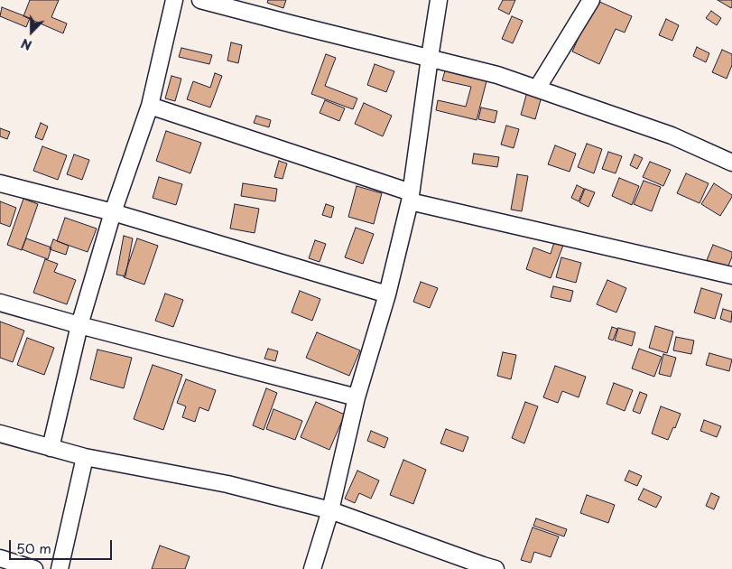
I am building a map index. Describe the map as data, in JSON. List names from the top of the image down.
{
  "scale_bar": "50 m",
  "north": "bottom"
}
